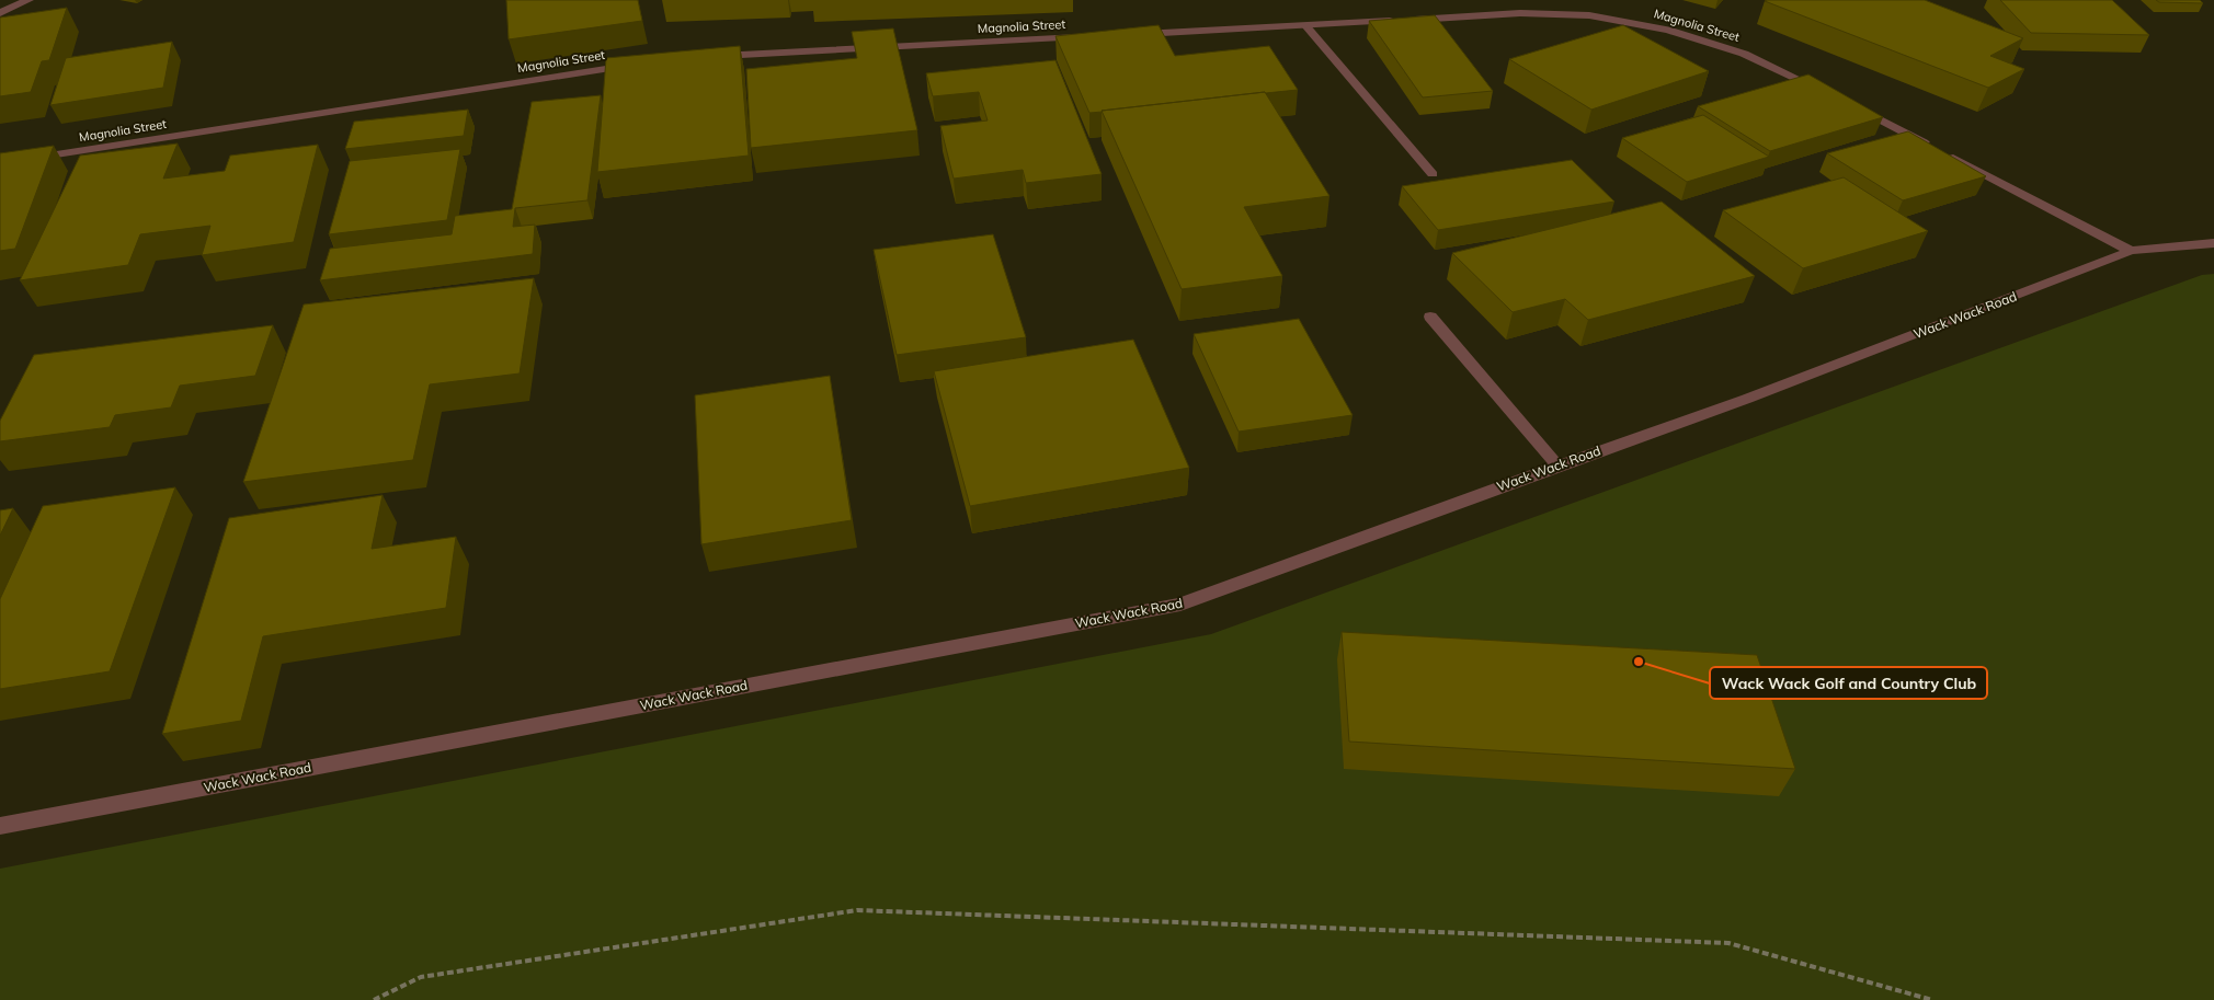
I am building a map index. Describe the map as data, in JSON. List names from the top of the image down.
{
  "streets": {
    "street": ["Magnolia Street", "Wack Wack Road"]
  },
  "places": ["Wack Wack Golf and Country Club"]
}
